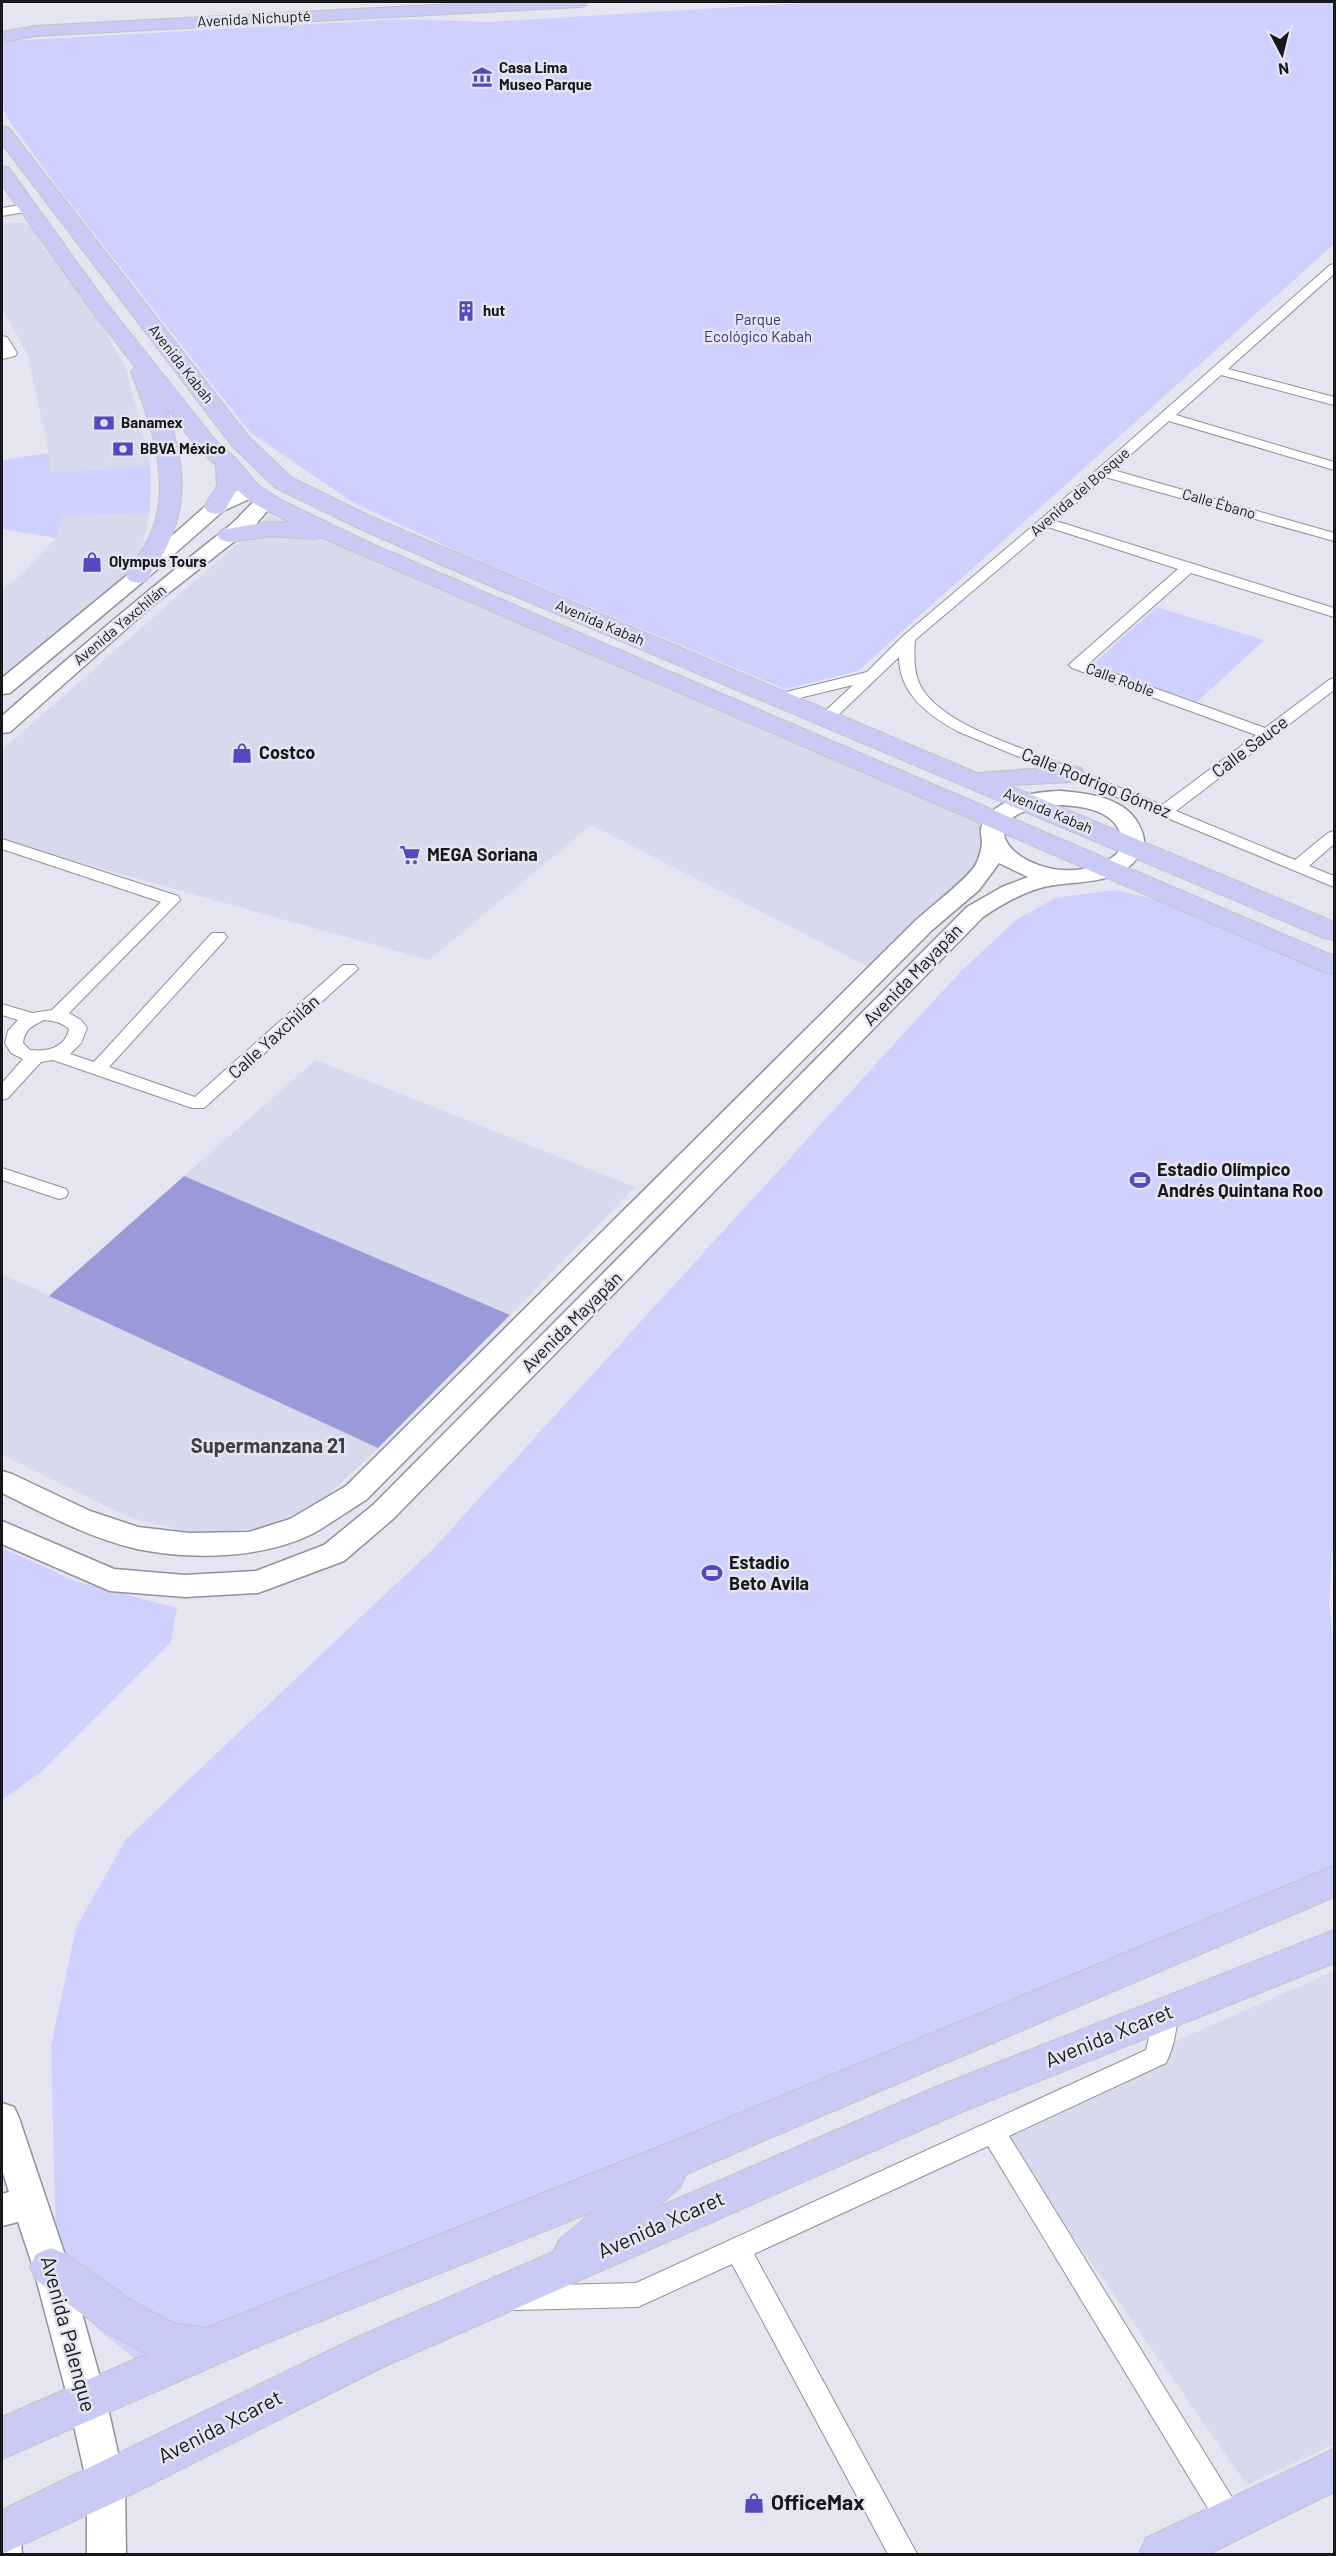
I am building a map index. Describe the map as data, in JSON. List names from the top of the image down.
{
  "streets": {
    "main road": ["Avenida Nichupté", "Avenida Kabah", "Avenida Xcaret"],
    "street": [
      "Avenida del Bosque",
      "Calle Ébano",
      "Avenida Yaxchilán",
      "Calle Roble",
      "Calle Sauce",
      "Calle Rodrigo Gómez",
      "Avenida Mayapán",
      "Calle Yaxchilán",
      "Avenida Palenque"
    ]
  },
  "crossings": [
    ["Avenida Kabah", "Avenida del Bosque"],
    ["Avenida Kabah", "Avenida Yaxchilán"],
    ["Avenida Kabah", "Avenida Mayapán"],
    ["Avenida del Bosque", "Calle Ébano"],
    ["Avenida del Bosque", "Calle Rodrigo Gómez"],
    ["Calle Roble", "Calle Sauce"],
    ["Calle Sauce", "Calle Rodrigo Gómez"],
    ["Avenida Xcaret", "Avenida Palenque"]
  ],
  "districts": ["Supermanzana 21"],
  "parks": ["Parque Ecológico Kabah"],
  "places": {
    "museum": ["Casa Lima Museo Parque"],
    "building": ["hut"],
    "bank": ["Banamex", "BBVA México"],
    "shop": ["Olympus Tours", "Costco", "OfficeMax"],
    "supermarket": ["MEGA Soriana"],
    "sports": ["Estadio Olímpico Andrés Quintana Roo", "Estadio Beto Avila"]
  },
  "north": "bottom"
}
